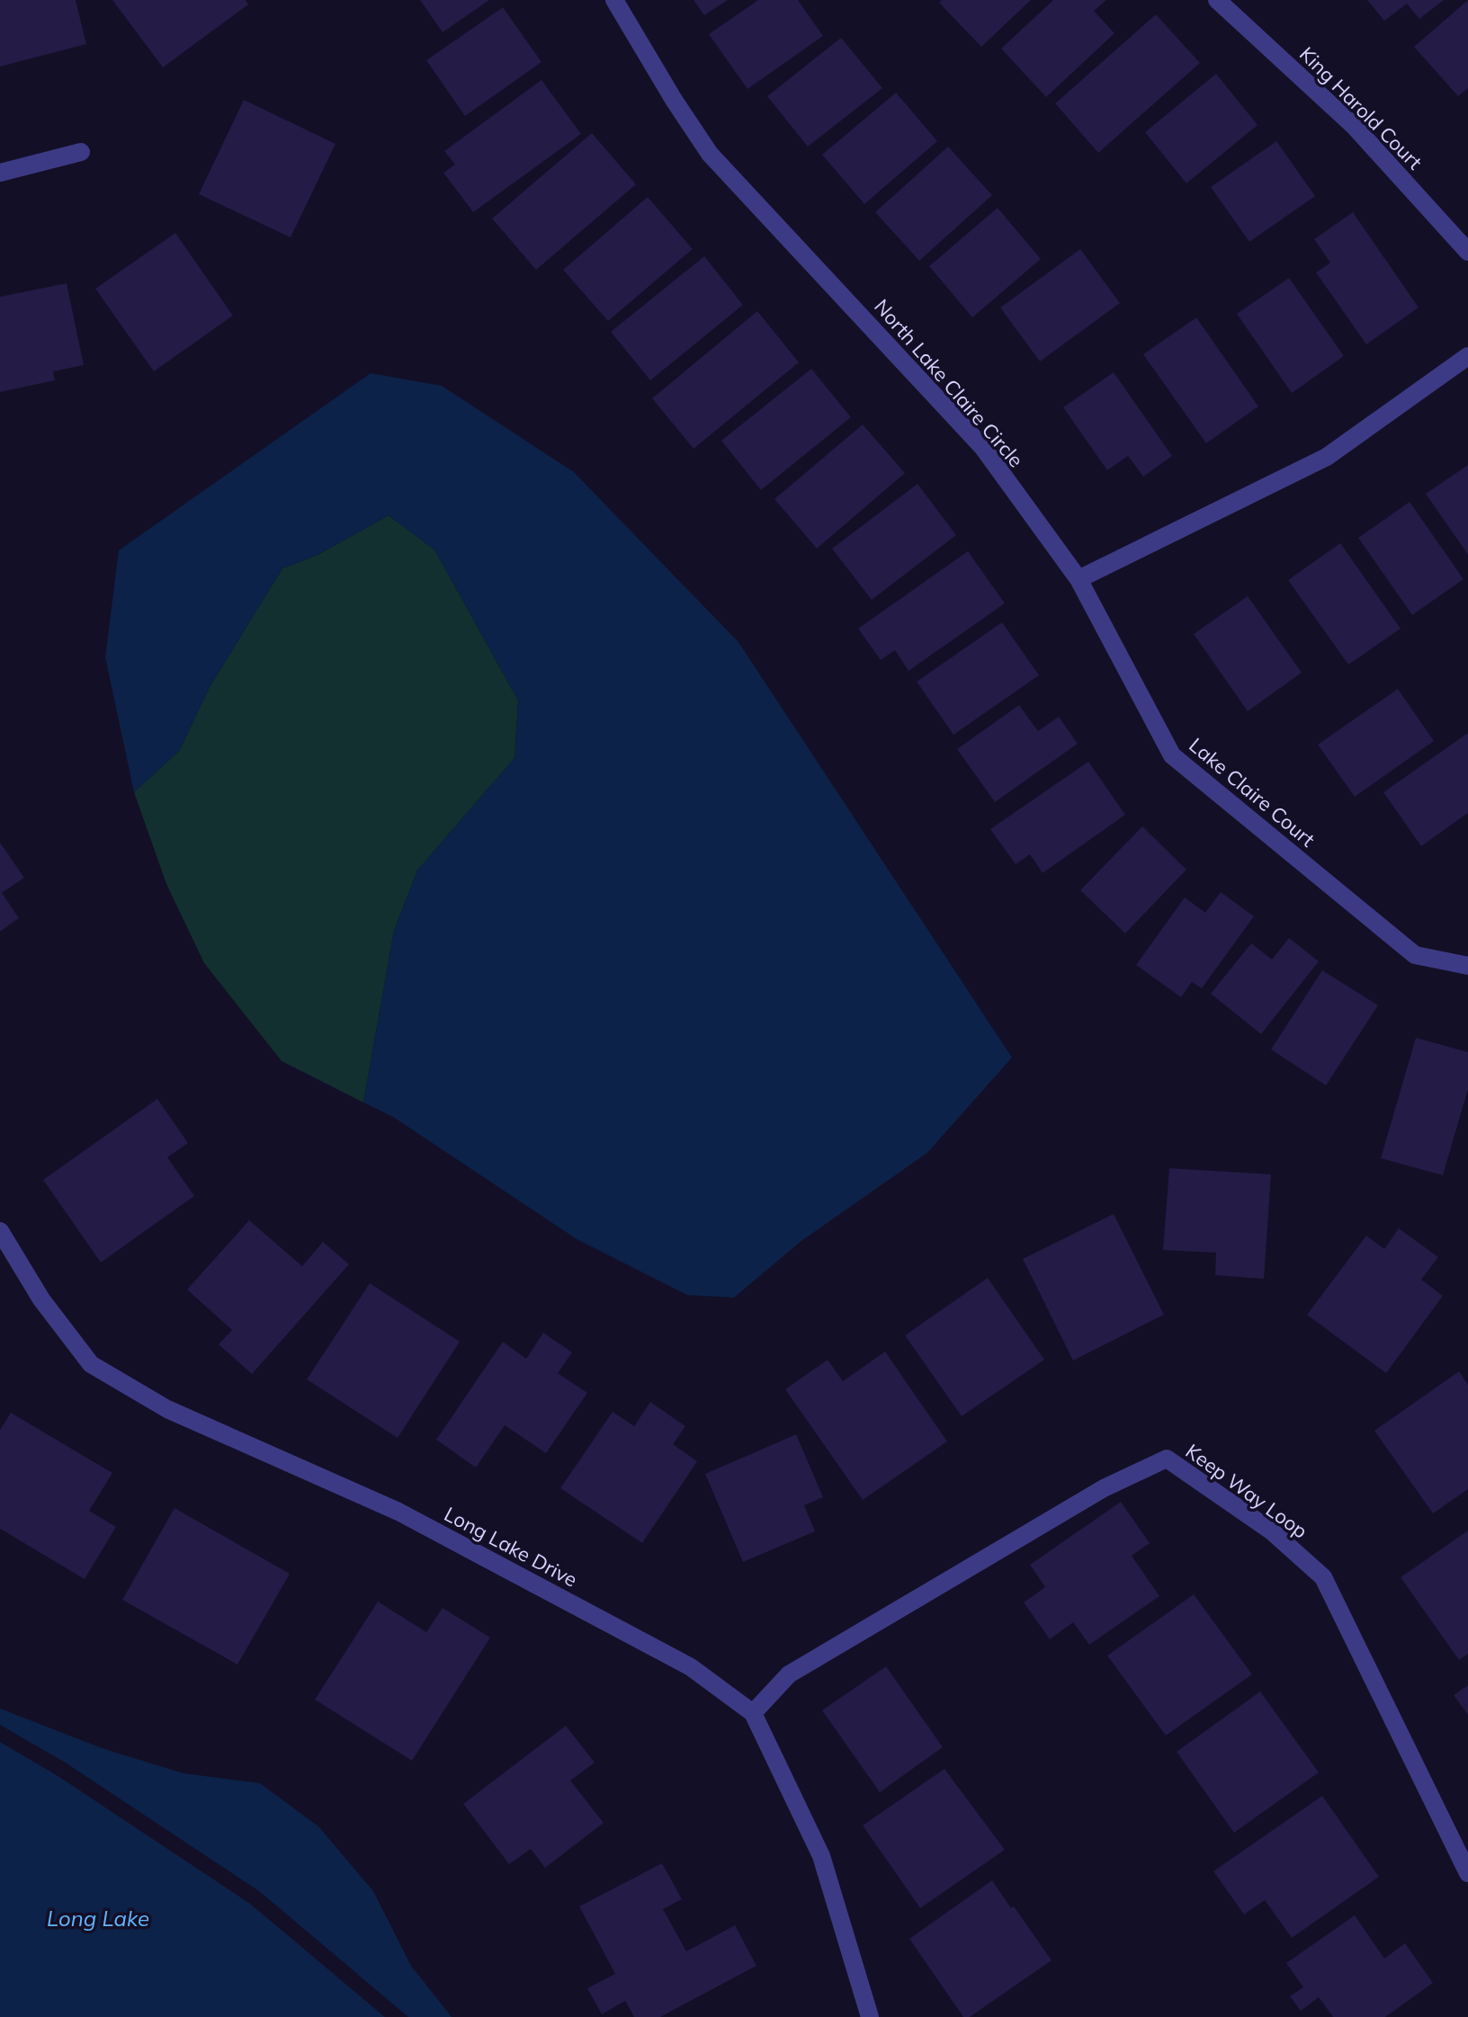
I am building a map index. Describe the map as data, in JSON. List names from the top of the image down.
{
  "streets": {
    "street": [
      "King Harold Court",
      "North Lake Claire Circle",
      "Lake Claire Court",
      "Keep Way Loop",
      "Long Lake Drive"
    ]
  },
  "crossings": [
    ["North Lake Claire Circle", "Lake Claire Court"],
    ["Keep Way Loop", "Long Lake Drive"]
  ],
  "water": ["Long Lake"]
}
